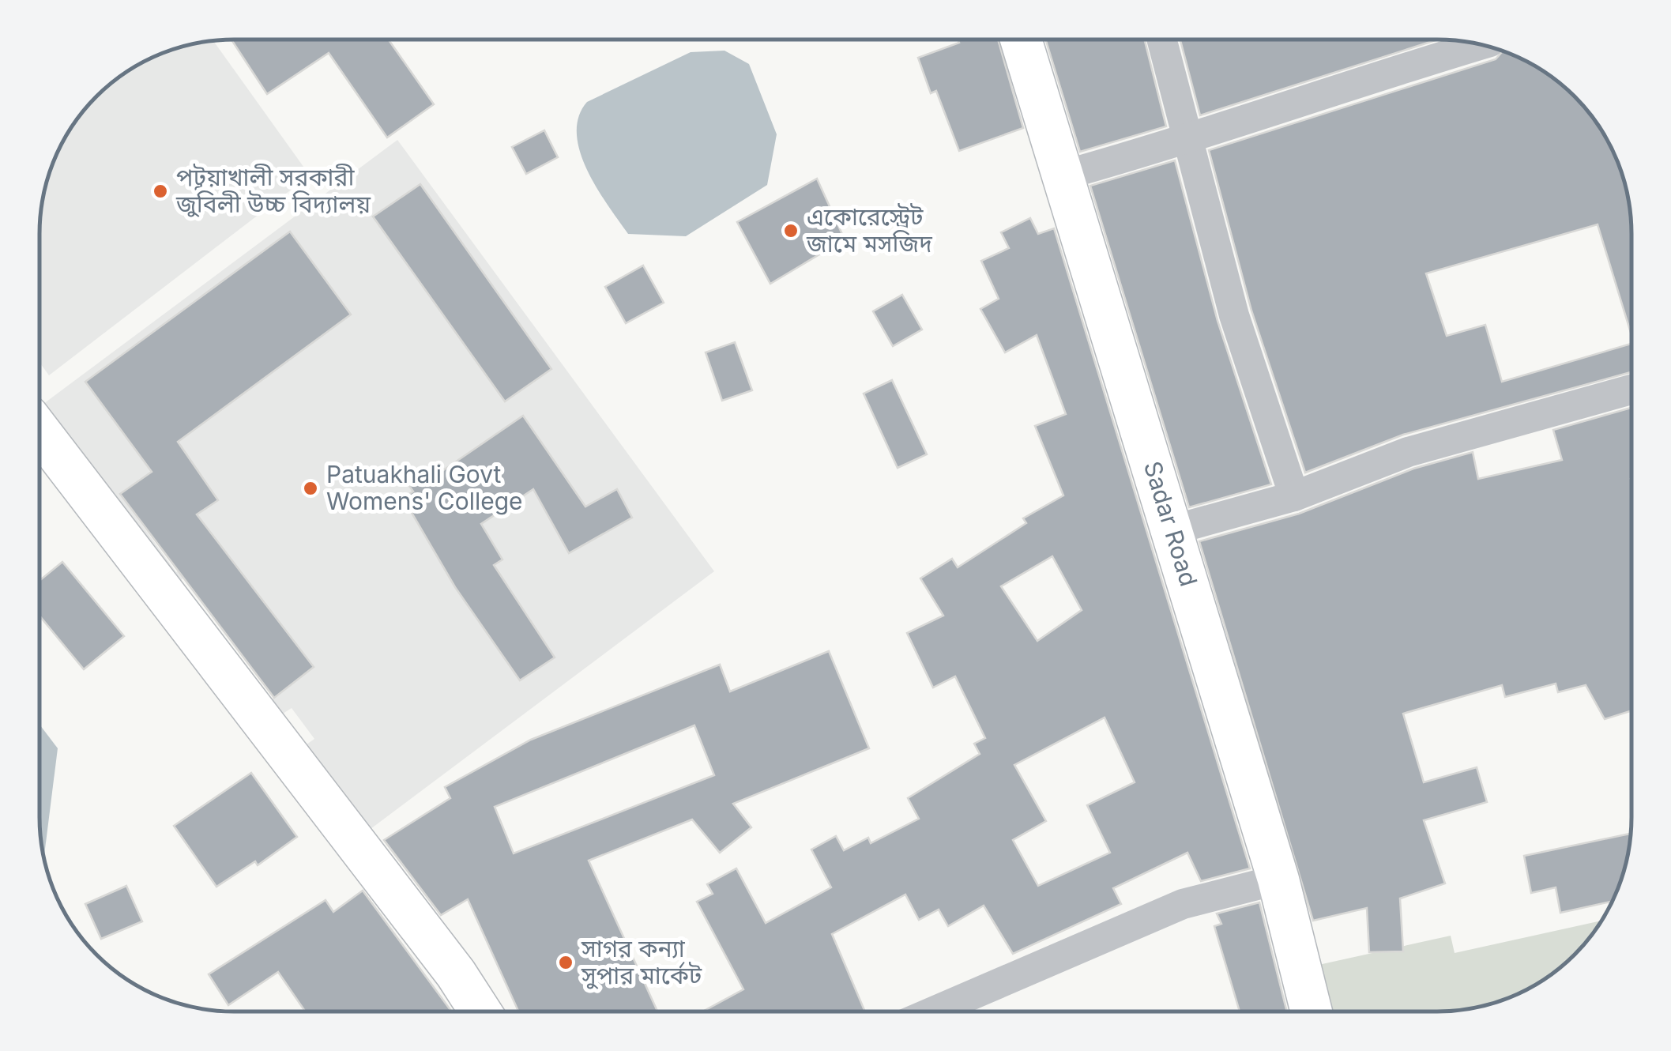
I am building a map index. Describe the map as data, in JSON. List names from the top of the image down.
{
  "streets": {
    "street": ["Sadar Road"]
  },
  "places": [
    "পটুয়াখালী সরকারী জুবিলী উচ্চ বিদ্যালয়",
    "একোরেস্ট্রেট জামে মসজিদ",
    "Patuakhali Govt Womens' College",
    "সাগর কন্যা সুপার মার্কেট"
  ]
}
